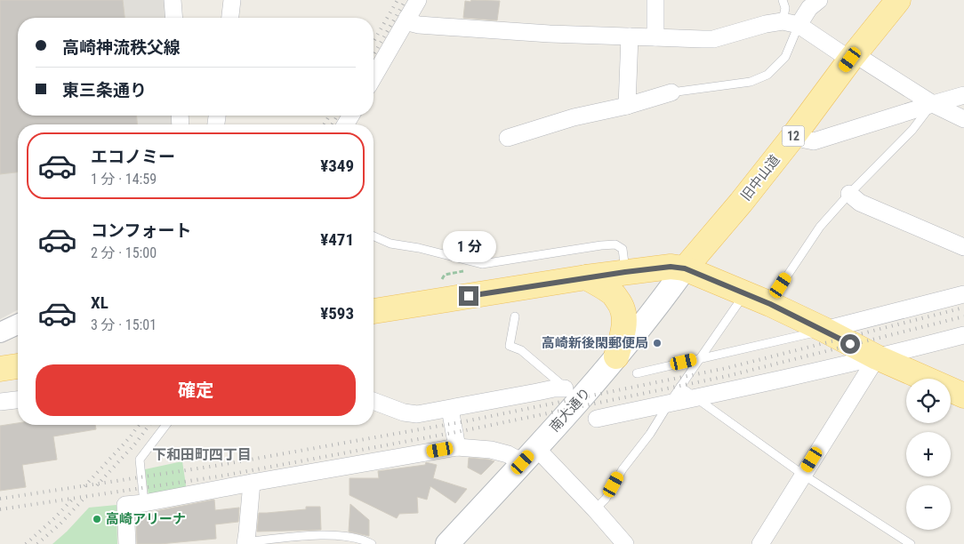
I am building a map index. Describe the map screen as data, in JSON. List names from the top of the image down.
{
  "streets": {
    "main road": ["12", "旧中山道", "南大通り"]
  },
  "crossings": [
    ["旧中山道", "南大通り"]
  ],
  "districts": ["下和田町四丁目"],
  "places": ["高崎新後閑郵便局", "高崎アリーナ"],
  "page": {
    "banner": ["高崎神流秩父線", "東三条通り"],
    "list": [
      {
        "name": "エコノミー",
        "note": "1 分 · 14:59",
        "value": "¥349"
      },
      {
        "name": "コンフォート",
        "note": "2 分 · 15:00",
        "value": "¥471"
      },
      {
        "name": "XL",
        "note": "3 分 · 15:01",
        "value": "¥593"
      }
    ],
    "bubble": "1 分",
    "buttons": "確定",
    "map_buttons": ["+", "−"]
  }
}
